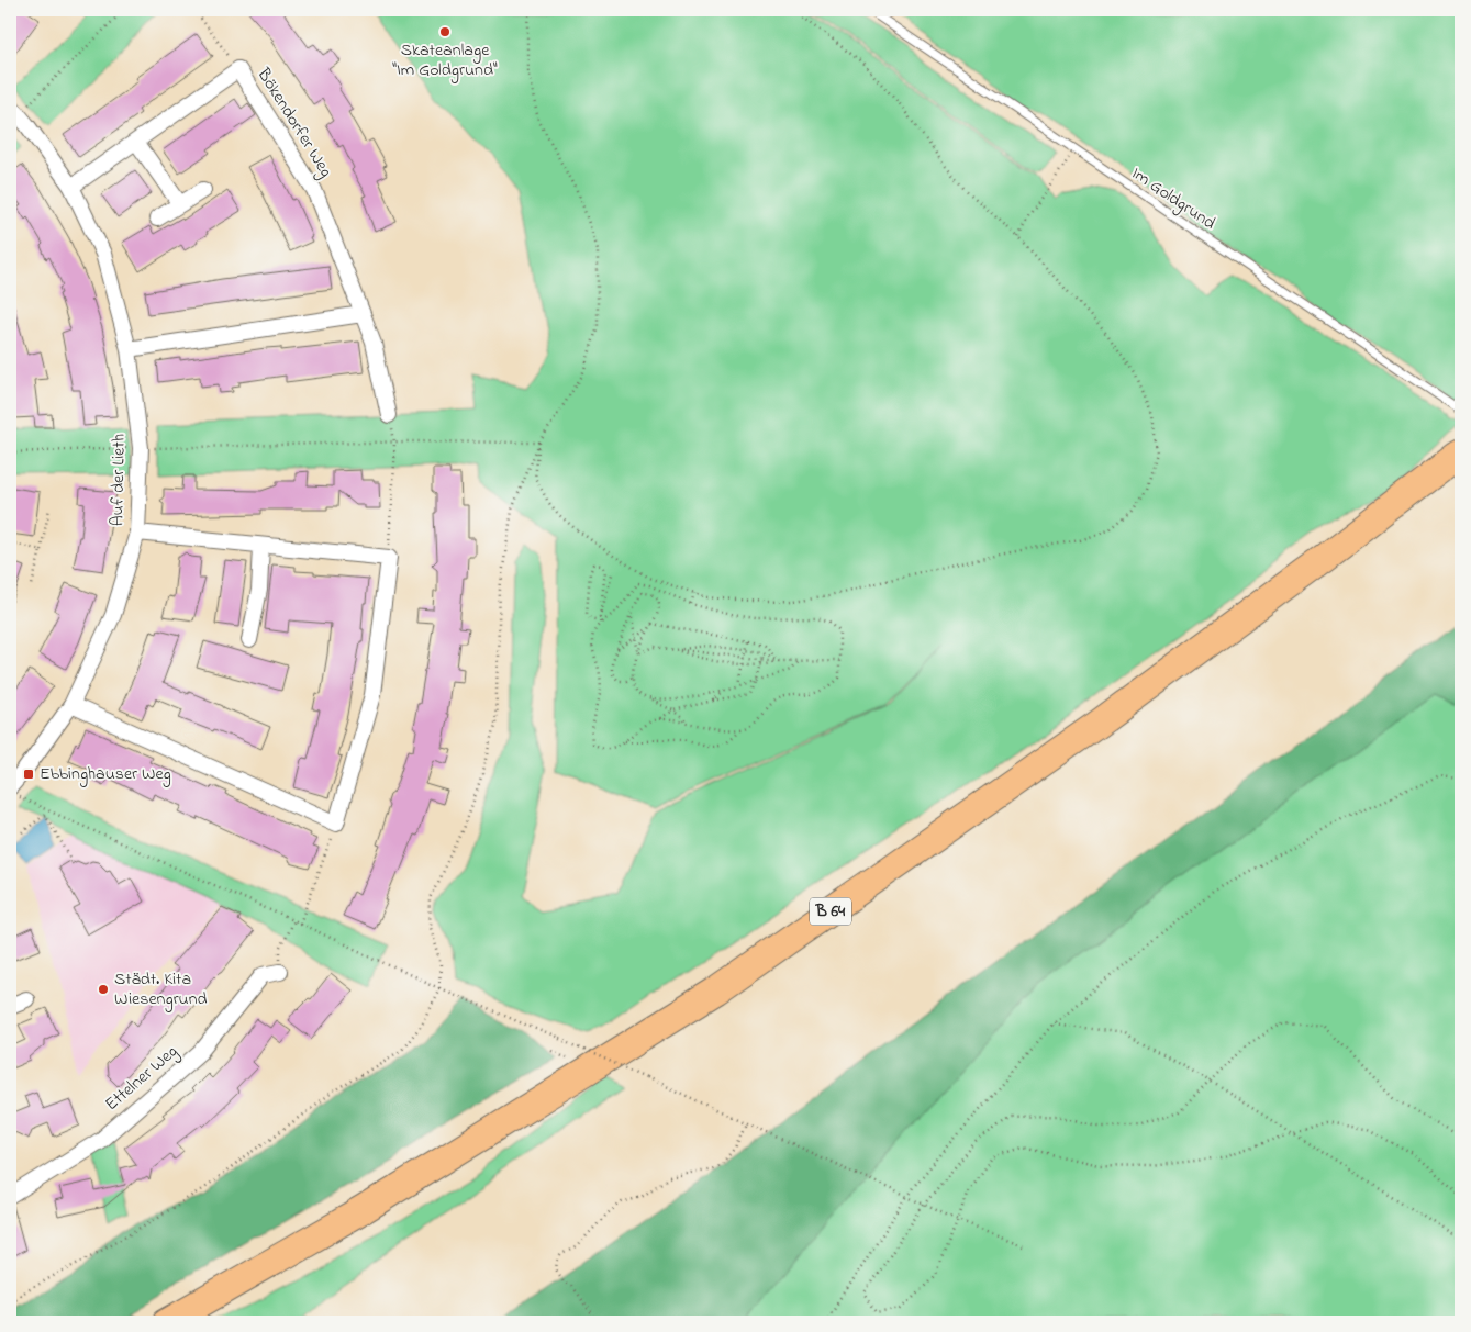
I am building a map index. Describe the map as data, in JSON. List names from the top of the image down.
{
  "streets": {
    "highway": ["B 64"],
    "street": ["Bökendorfer Weg", "Auf der Lieth", "Ettelner Weg"],
    "lane": ["Im Goldgrund"]
  },
  "crossings": [
    ["Bökendorfer Weg", "Auf der Lieth"]
  ],
  "places": {
    "other": ["Skateanlage \"Im Goldgrund\"", "Städt. Kita Wiesengrund"],
    "transit": ["Ebbinghauser Weg"]
  }
}
